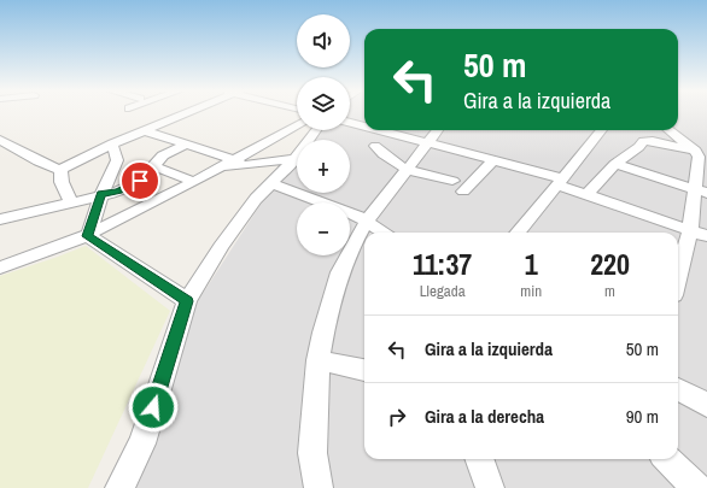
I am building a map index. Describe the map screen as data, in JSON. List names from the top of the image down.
{
  "page": {
    "map_buttons": ["+", "−"],
    "turn": ["50 m", "Gira a la izquierda"],
    "eta": [
      "11:37",
      "Llegada",
      "1",
      "min",
      "220",
      "m"
    ],
    "list": [
      {
        "name": "Gira a la izquierda",
        "value": "50 m"
      },
      {
        "name": "Gira a la derecha",
        "value": "90 m"
      }
    ]
  }
}
